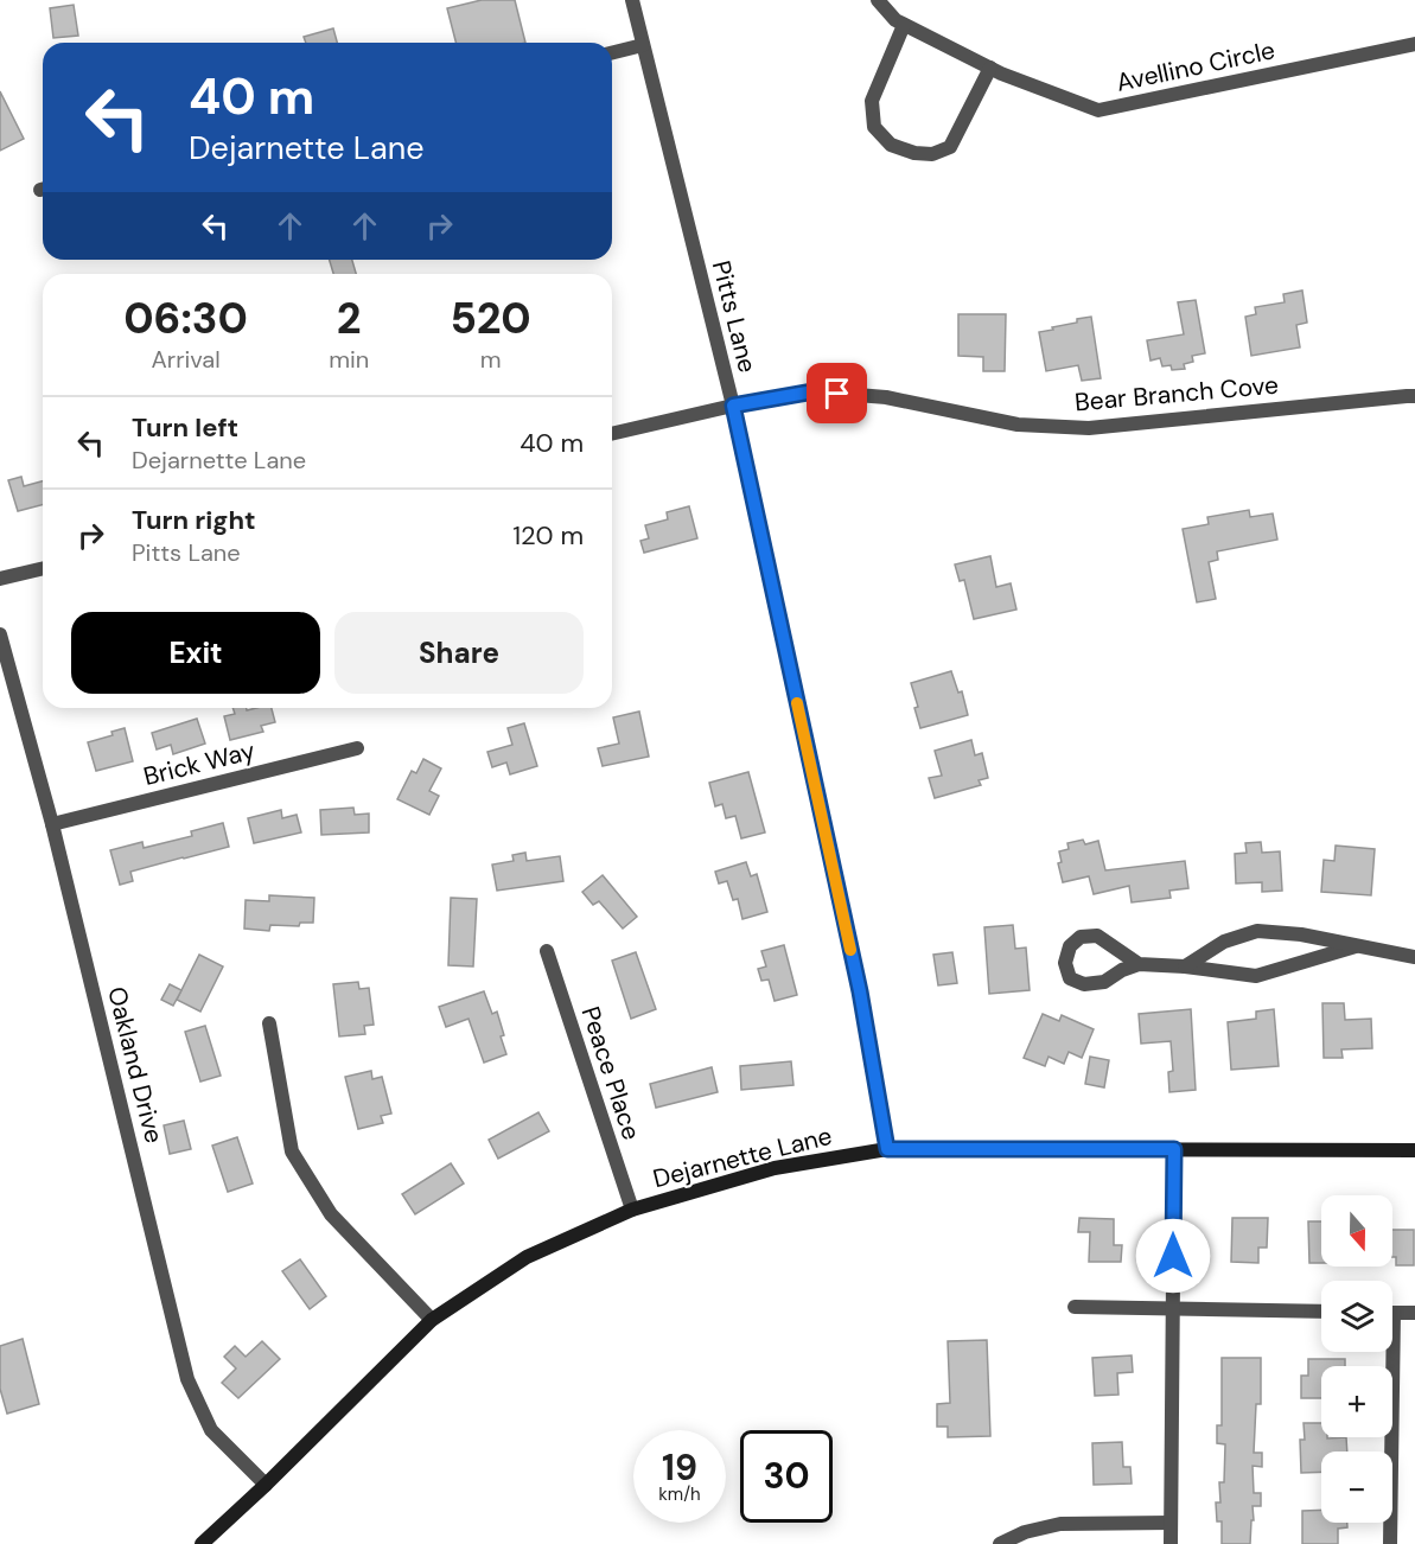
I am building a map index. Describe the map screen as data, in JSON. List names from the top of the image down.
{
  "streets": {
    "main road": ["Dejarnette Lane"],
    "street": [
      "Avellino Circle",
      "Pitts Lane",
      "Bear Branch Cove",
      "Brick Way",
      "Oakland Drive",
      "Peace Place"
    ]
  },
  "crossings": [
    ["Pitts Lane", "Bear Branch Cove"],
    ["Pitts Lane", "Dejarnette Lane"],
    ["Brick Way", "Oakland Drive"],
    ["Oakland Drive", "Dejarnette Lane"],
    ["Peace Place", "Dejarnette Lane"]
  ],
  "north": "bottom",
  "page": {
    "turn": ["40 m", "Dejarnette Lane"],
    "eta": [
      "06:30",
      "Arrival",
      "2",
      "min",
      "520",
      "m"
    ],
    "list": [
      {
        "name": "Turn left",
        "note": "Dejarnette Lane",
        "value": "40 m"
      },
      {
        "name": "Turn right",
        "note": "Pitts Lane",
        "value": "120 m"
      }
    ],
    "buttons": ["Exit", "Share"],
    "map_buttons": ["+", "−"],
    "speed": "19 km/h",
    "limit": "30"
  }
}
